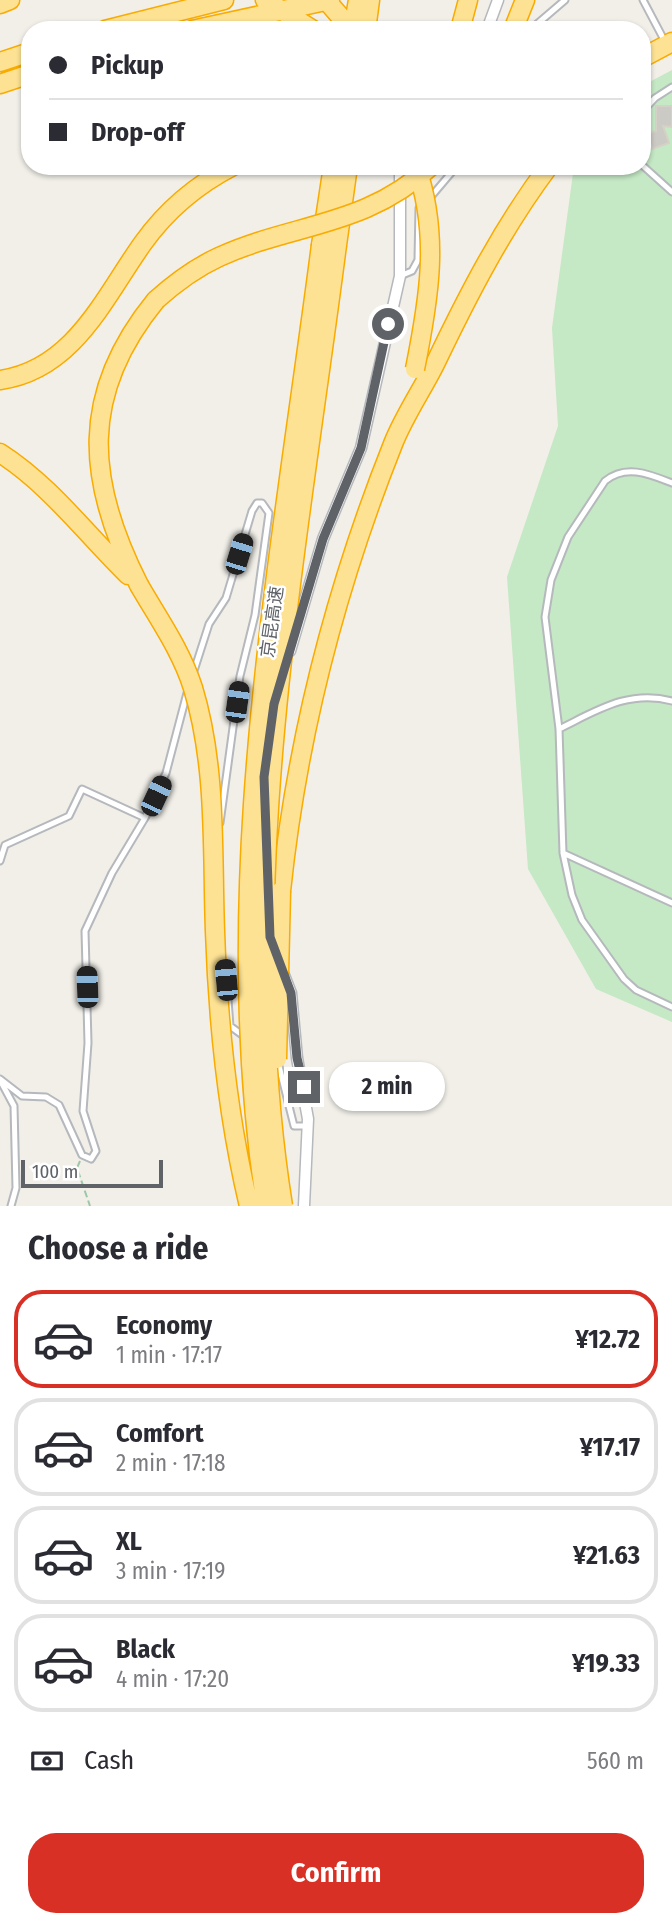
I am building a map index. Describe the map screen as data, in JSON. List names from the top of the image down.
{
  "streets": {
    "highway": ["京昆高速"]
  },
  "scale_bar": "100 m",
  "page": {
    "banner": ["Pickup", "Drop-off"],
    "bubble": "2 min",
    "scale": "100 m",
    "heading": "Choose a ride",
    "list": [
      {
        "name": "Economy",
        "note": "1 min · 17:17",
        "value": "¥12.72"
      },
      {
        "name": "Comfort",
        "note": "2 min · 17:18",
        "value": "¥17.17"
      },
      {
        "name": "XL",
        "note": "3 min · 17:19",
        "value": "¥21.63"
      },
      {
        "name": "Black",
        "note": "4 min · 17:20",
        "value": "¥19.33"
      }
    ],
    "pay": ["Cash", "560 m"],
    "buttons": "Confirm"
  }
}
